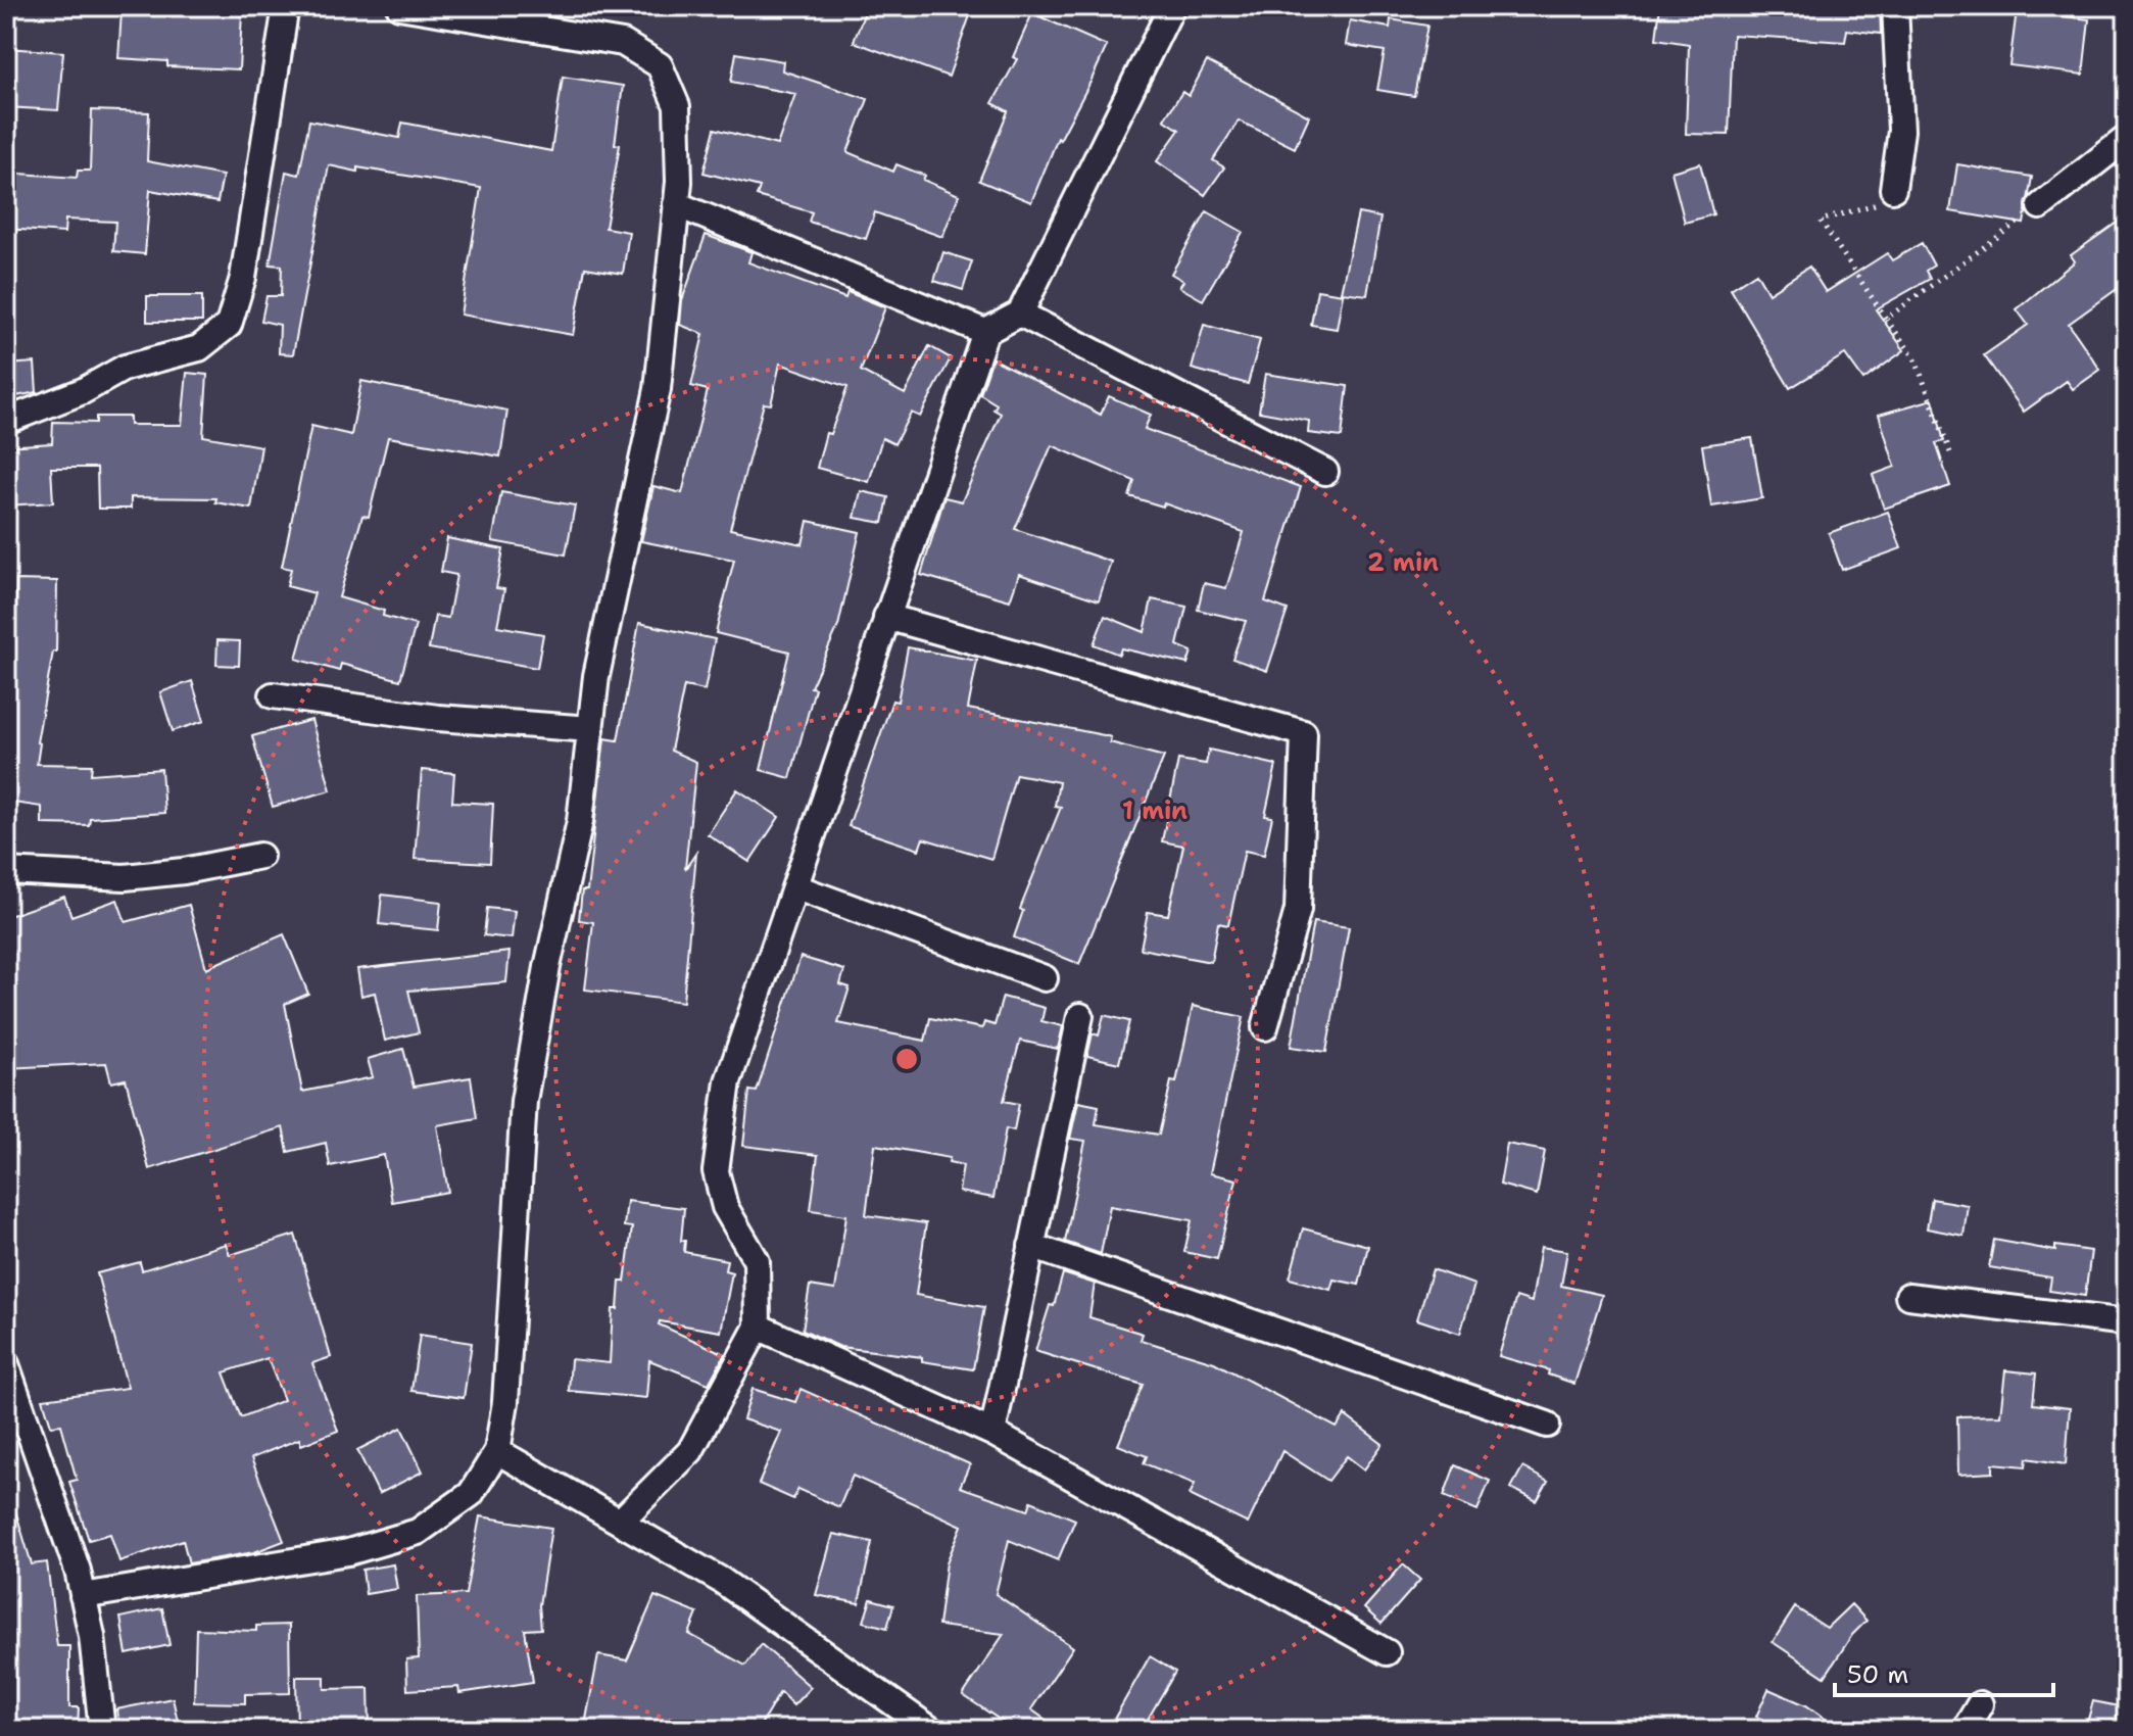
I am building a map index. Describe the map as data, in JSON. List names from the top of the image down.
{
  "scale_bar": "50 m",
  "rings": ["2 min", "1 min"]
}
